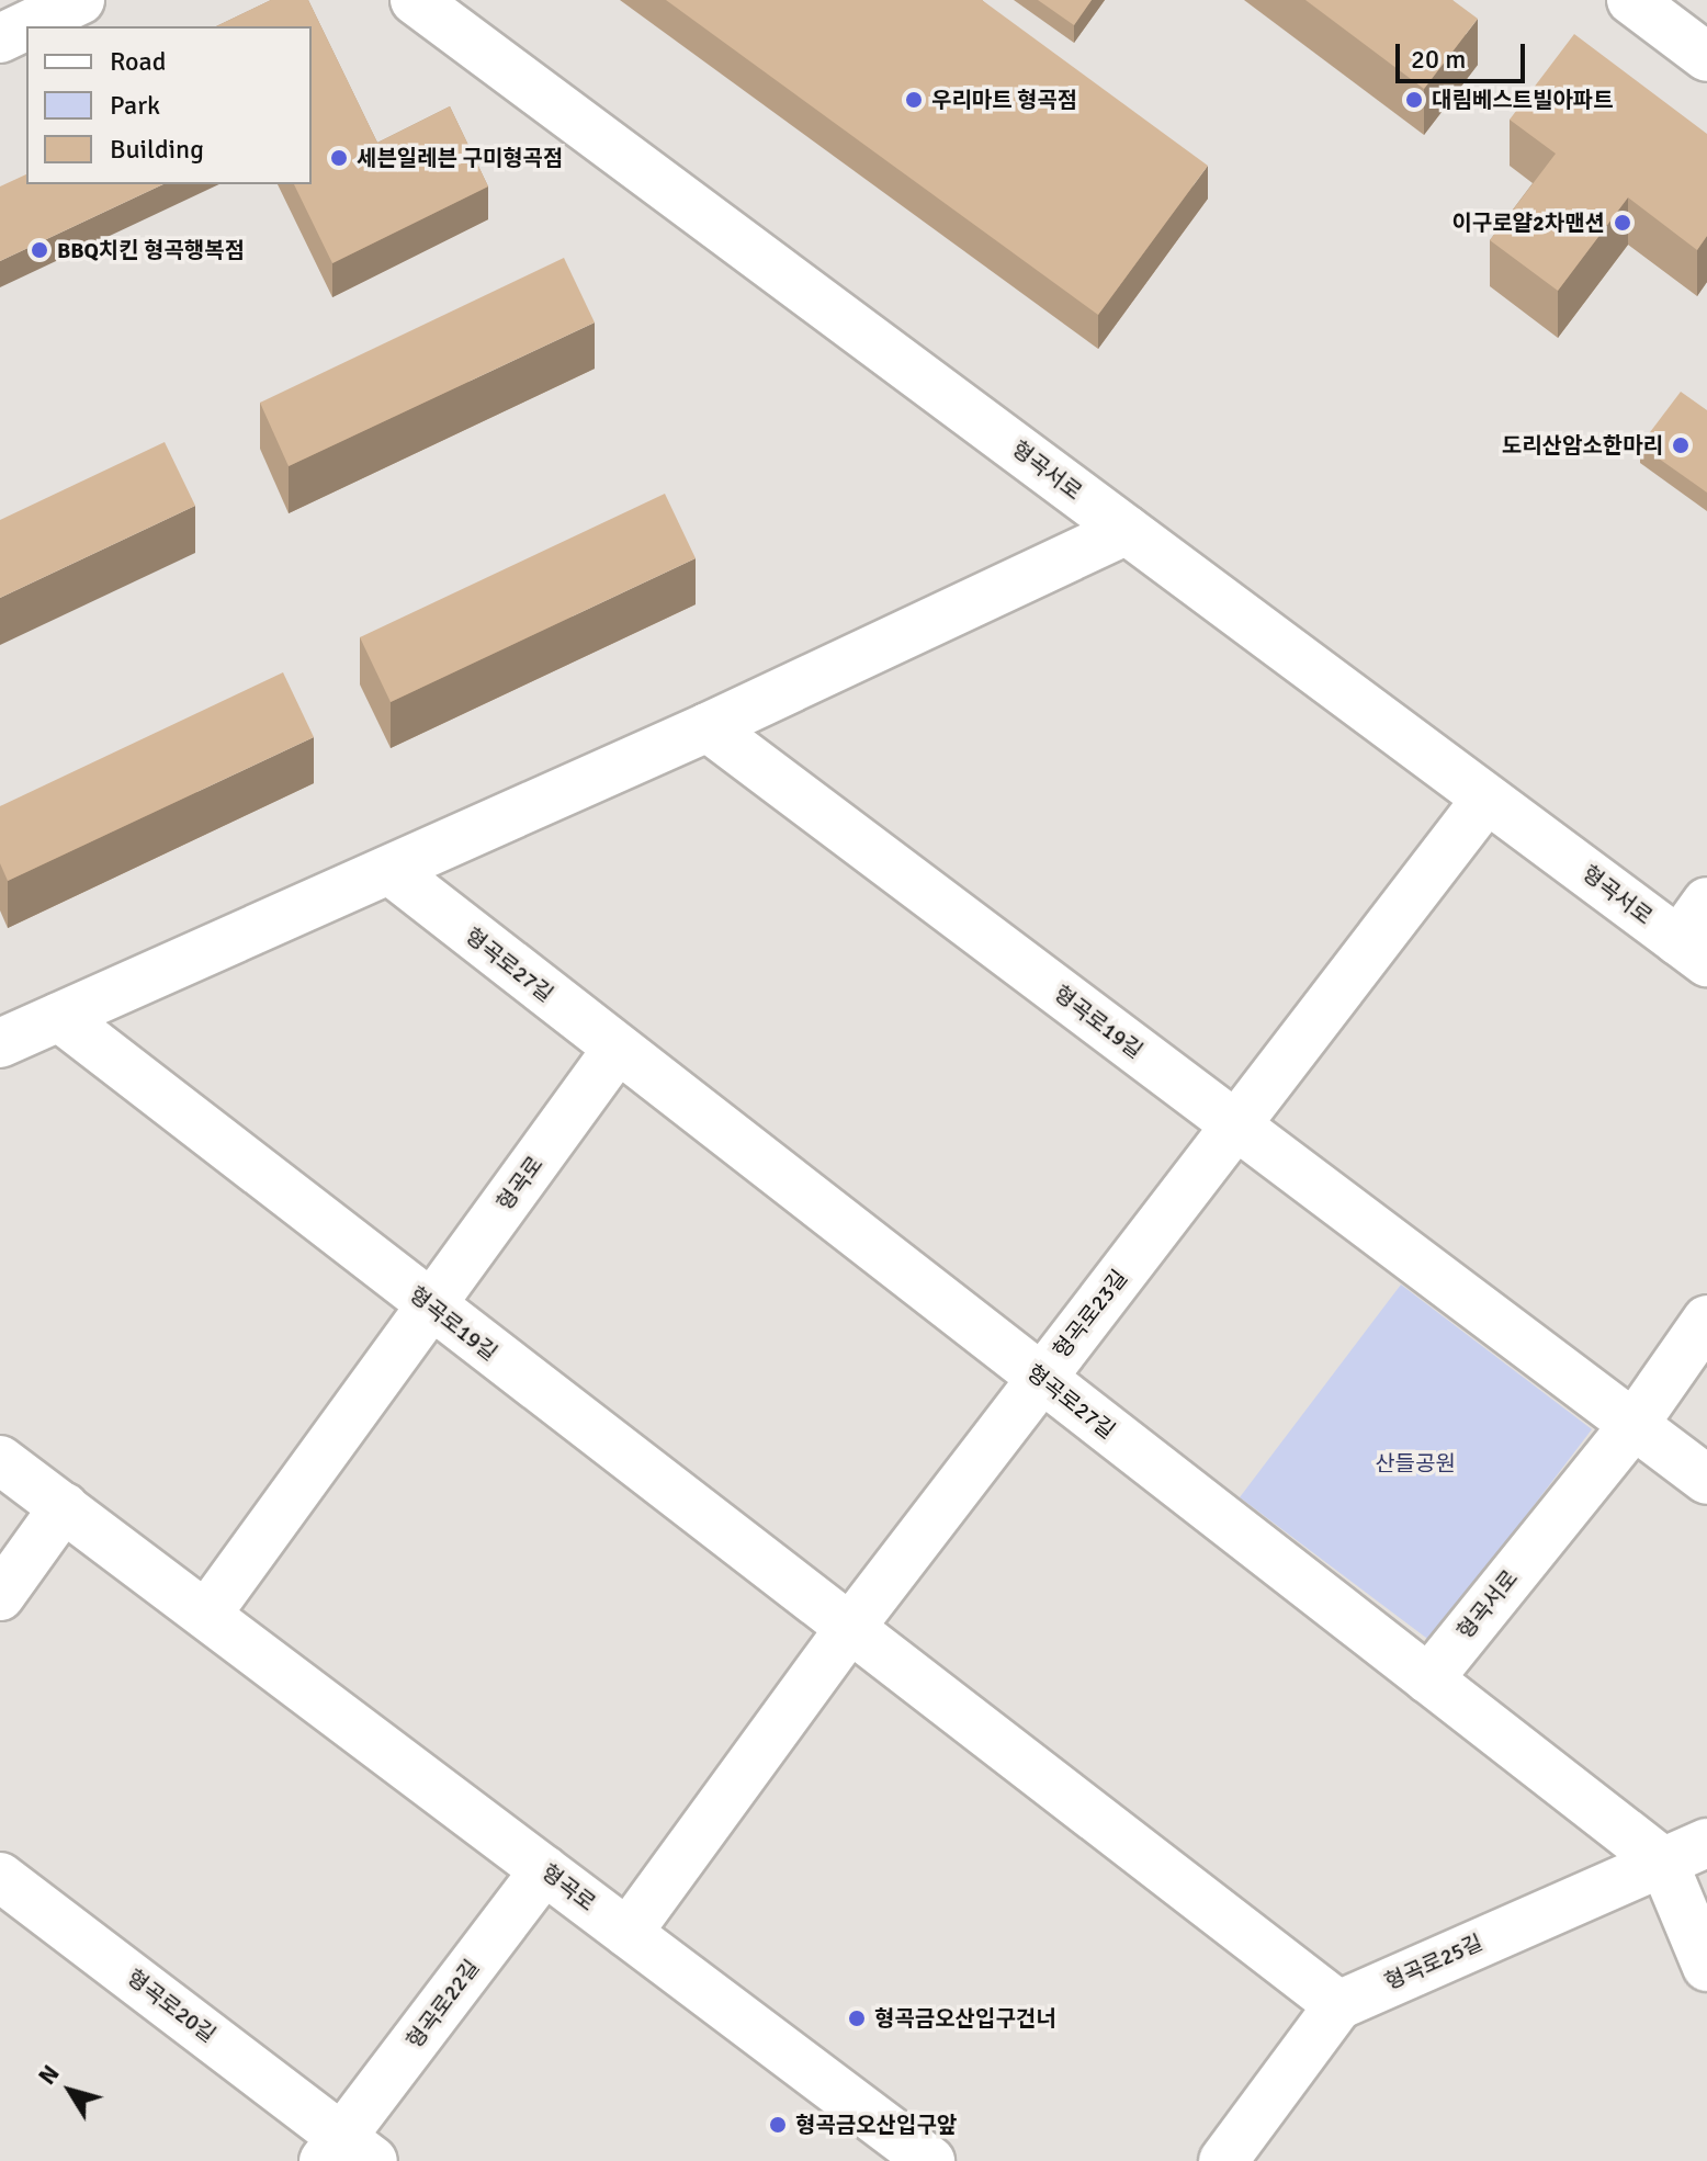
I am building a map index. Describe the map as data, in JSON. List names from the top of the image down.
{
  "streets": {
    "street": [
      "형곡서로",
      "형곡로27길",
      "형곡로19길",
      "형곡로",
      "형곡로23길",
      "형곡로25길",
      "형곡로22길",
      "형곡로20길"
    ]
  },
  "crossings": [
    ["형곡서로", "형곡로27길"],
    ["형곡서로", "형곡로23길"],
    ["형곡로27길", "형곡로"],
    ["형곡로27길", "형곡로23길"],
    ["형곡로27길", "형곡로25길"],
    ["형곡로19길", "형곡로"],
    ["형곡로19길", "형곡로23길"],
    ["형곡로", "형곡로23길"],
    ["형곡로", "형곡로22길"],
    ["형곡로22길", "형곡로20길"]
  ],
  "parks": ["산들공원"],
  "places": [
    "우리마트 형곡점",
    "대림베스트빌아파트",
    "세븐일레븐 구미형곡점",
    "이구로얄2차맨션",
    "BBQ치킨 형곡행복점",
    "도리산암소한마리",
    "형곡금오산입구건너",
    "형곡금오산입구앞"
  ],
  "legend": ["Road", "Park", "Building"],
  "scale_bar": "20 m",
  "north": "top left"
}
